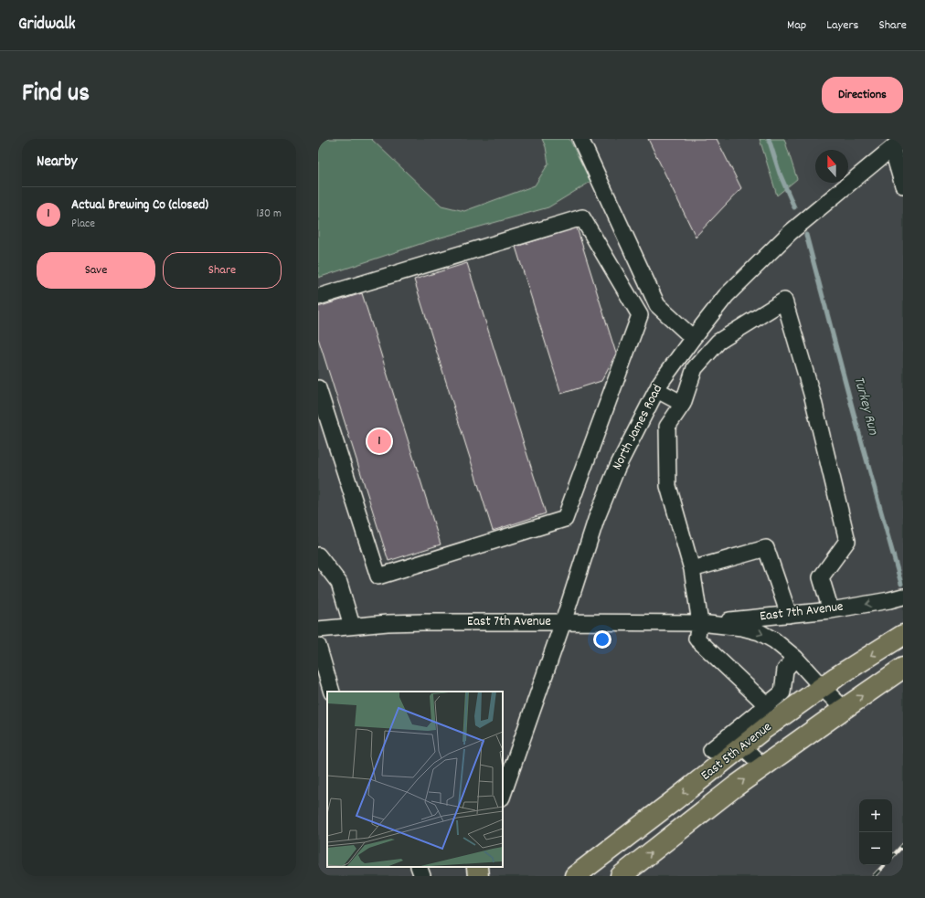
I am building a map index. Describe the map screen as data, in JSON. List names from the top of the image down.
{
  "streets": {
    "main road": ["East 5th Avenue"],
    "street": ["North James Road", "East 7th Avenue"]
  },
  "crossings": [
    ["North James Road", "East 7th Avenue"],
    ["East 7th Avenue", "East 5th Avenue"]
  ],
  "water": ["Turkey Run"],
  "north": "top",
  "page": {
    "header": "Gridwalk",
    "nav": ["Map", "Layers", "Share"],
    "title": "Find us",
    "buttons": [
      "Directions",
      ["Save", "Share"]
    ],
    "heading": "Nearby",
    "list": [
      {
        "mark": "1",
        "name": "Actual Brewing Co (closed)",
        "note": "Place",
        "value": "130 m"
      }
    ],
    "pins": "1",
    "map_buttons": ["+", "−"]
  }
}
